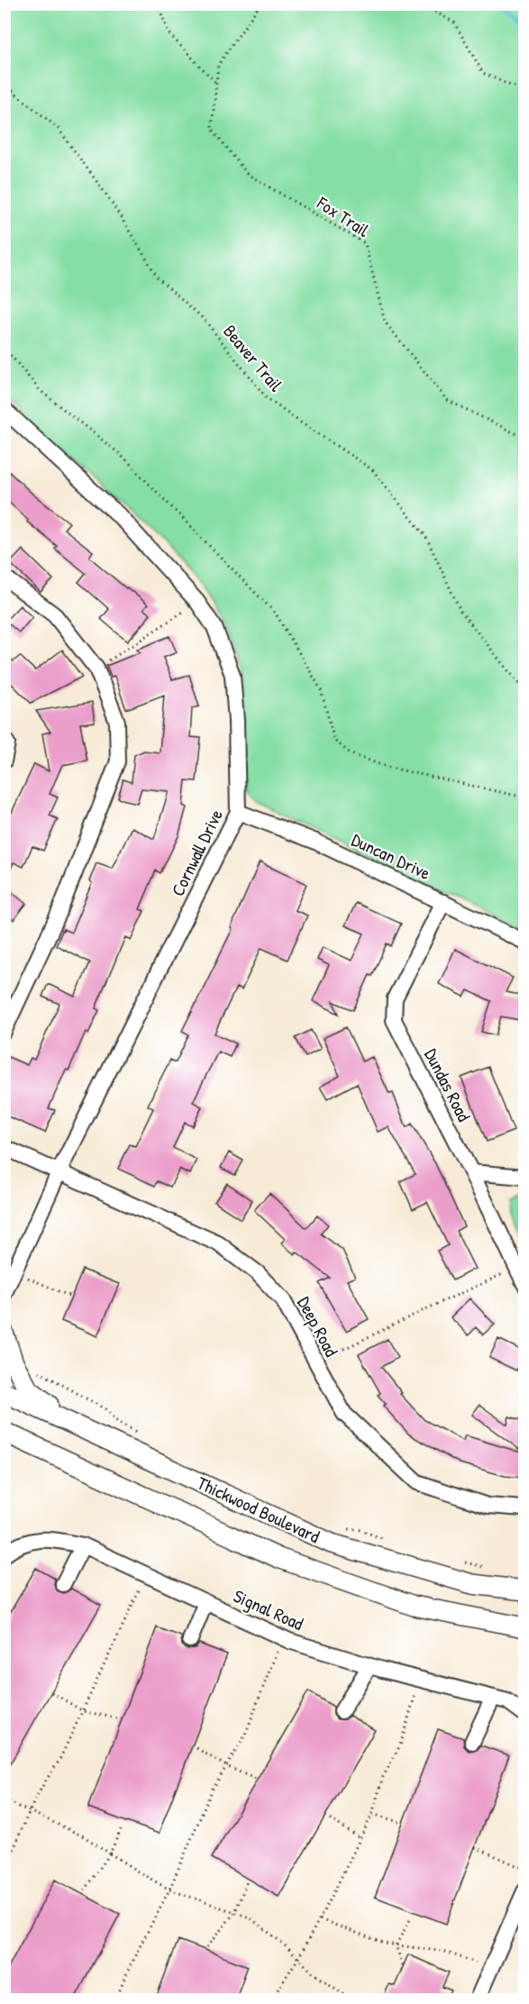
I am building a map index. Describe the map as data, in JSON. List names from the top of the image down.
{
  "streets": {
    "main road": ["Thickwood Boulevard"],
    "street": [
      "Cornwall Drive",
      "Duncan Drive",
      "Dundas Road",
      "Deep Road",
      "Signal Road"
    ],
    "path": ["Fox Trail", "Beaver Trail"]
  },
  "crossings": [
    ["Cornwall Drive", "Duncan Drive"],
    ["Cornwall Drive", "Deep Road"],
    ["Duncan Drive", "Dundas Road"]
  ]
}
